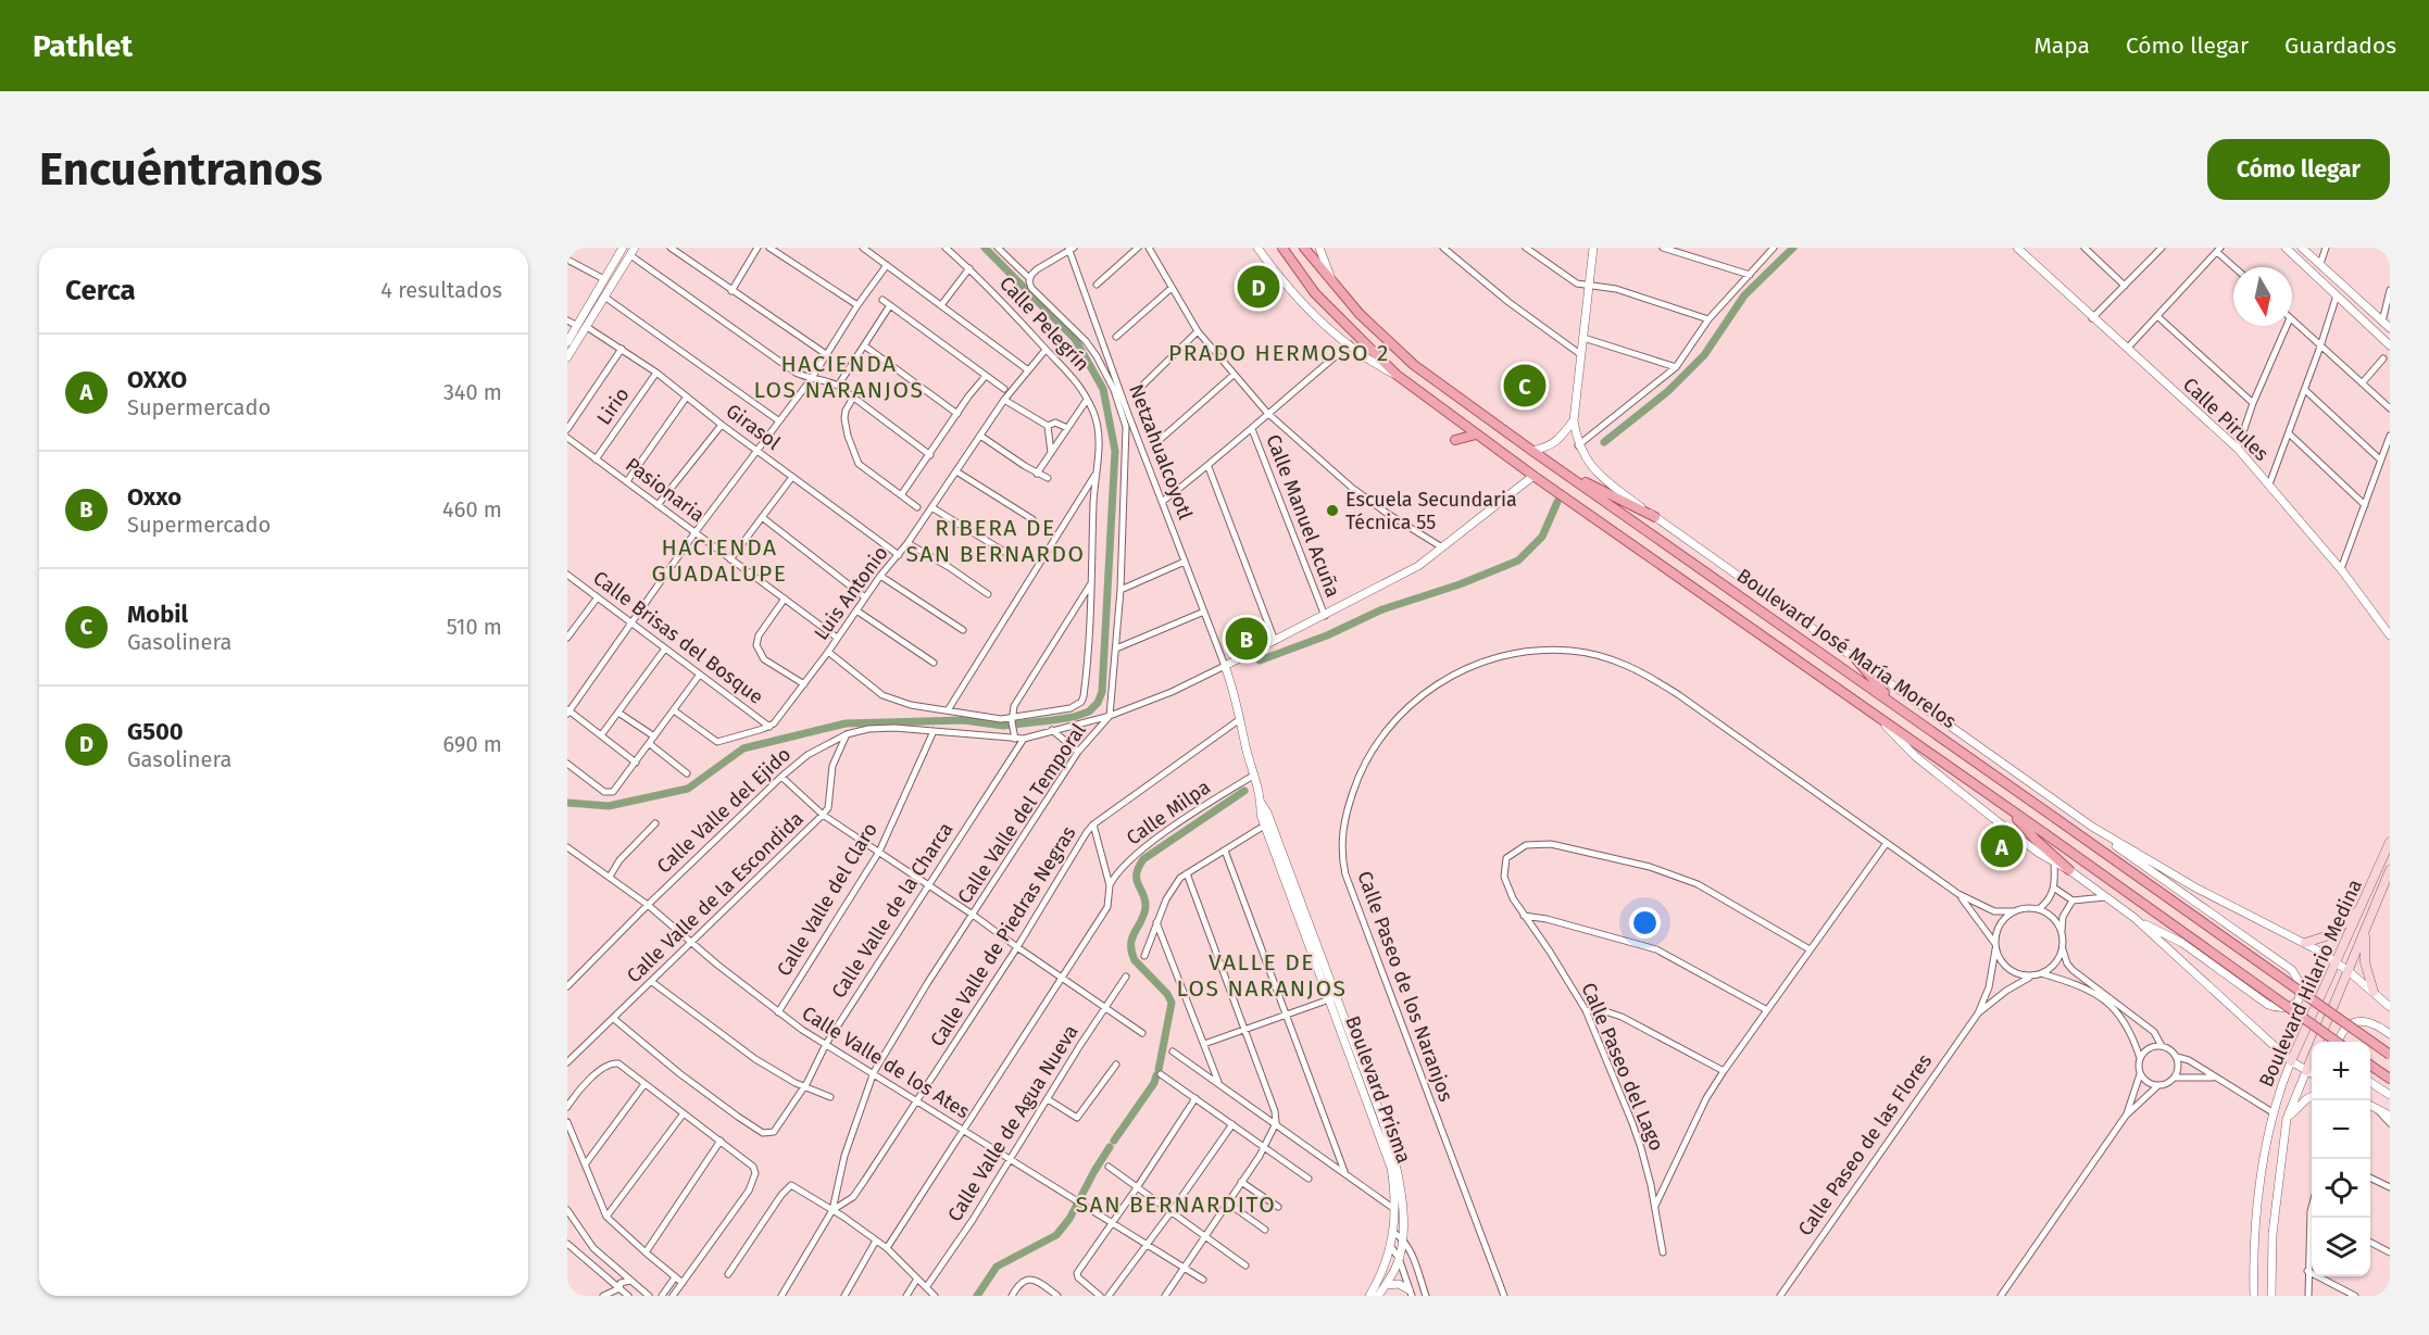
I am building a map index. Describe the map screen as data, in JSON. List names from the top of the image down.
{
  "streets": {
    "main road": ["Boulevard José María Morelos", "Boulevard Hilario Medina"],
    "street": [
      "Calle Pelegrín",
      "Lirio",
      "Calle Pirules",
      "Girasol",
      "Netzahualcoyotl",
      "Pasionaria",
      "Calle Manuel Acuña",
      "Luis Antonio",
      "Calle Brisas del Bosque",
      "Calle Valle del Ejido",
      "Calle Milpa",
      "Calle Valle del Temporal",
      "Calle Valle de la Escondida",
      "Calle Valle del Claro",
      "Calle Valle de la Charca",
      "Calle Valle de Piedras Negras",
      "Calle Paseo de los Naranjos",
      "Calle Valle de los Ates",
      "Calle Paseo del Lago",
      "Boulevard Prisma",
      "Calle Valle de Agua Nueva",
      "Calle Paseo de las Flores"
    ]
  },
  "crossings": [
    ["Calle Pelegrín", "Luis Antonio"],
    ["Lirio", "Girasol"],
    ["Lirio", "Pasionaria"],
    ["Girasol", "Luis Antonio"],
    ["Netzahualcoyotl", "Calle Valle del Temporal"],
    ["Netzahualcoyotl", "Boulevard Prisma"],
    ["Pasionaria", "Luis Antonio"],
    ["Calle Manuel Acuña", "Calle Valle del Temporal"],
    ["Luis Antonio", "Calle Brisas del Bosque"],
    ["Boulevard José María Morelos", "Calle Valle del Temporal"],
    ["Boulevard José María Morelos", "Boulevard Hilario Medina"],
    ["Calle Valle del Ejido", "Calle Valle del Temporal"],
    ["Calle Valle del Ejido", "Calle Valle de la Escondida"],
    ["Calle Valle del Ejido", "Calle Valle del Claro"],
    ["Calle Valle del Ejido", "Calle Valle de la Charca"],
    ["Calle Valle del Ejido", "Calle Valle de los Ates"],
    ["Calle Milpa", "Boulevard Prisma"],
    ["Calle Valle del Temporal", "Calle Valle de Piedras Negras"],
    ["Calle Valle del Temporal", "Calle Valle de los Ates"],
    ["Calle Valle del Temporal", "Boulevard Prisma"],
    ["Calle Valle de la Escondida", "Calle Valle de la Charca"],
    ["Calle Valle de la Escondida", "Calle Valle de los Ates"],
    ["Calle Valle del Claro", "Calle Valle de los Ates"],
    ["Calle Valle de la Charca", "Calle Valle de los Ates"],
    ["Calle Valle de Piedras Negras", "Calle Valle de los Ates"],
    ["Calle Valle de Piedras Negras", "Boulevard Prisma"],
    ["Calle Paseo de los Naranjos", "Calle Paseo del Lago"],
    ["Calle Paseo de los Naranjos", "Calle Paseo de las Flores"],
    ["Calle Valle de los Ates", "Calle Valle de Agua Nueva"]
  ],
  "districts": [
    "PRADO HERMOSO 2",
    "HACIENDA LOS NARANJOS",
    "RIBERA DE SAN BERNARDO",
    "HACIENDA GUADALUPE",
    "VALLE DE LOS NARANJOS",
    "SAN BERNARDITO"
  ],
  "places": ["Escuela Secundaria Técnica 55"],
  "north": "bottom",
  "page": {
    "header": "Pathlet",
    "nav": ["Mapa", "Cómo llegar", "Guardados"],
    "buttons": "Cómo llegar",
    "title": "Encuéntranos",
    "heading": ["Cerca", "4 resultados"],
    "pins": [
      "D",
      "C",
      "B",
      "A"
    ],
    "list": [
      {
        "mark": "A",
        "name": "OXXO",
        "note": "Supermercado",
        "value": "340 m"
      },
      {
        "mark": "B",
        "name": "Oxxo",
        "note": "Supermercado",
        "value": "460 m"
      },
      {
        "mark": "C",
        "name": "Mobil",
        "note": "Gasolinera",
        "value": "510 m"
      },
      {
        "mark": "D",
        "name": "G500",
        "note": "Gasolinera",
        "value": "690 m"
      }
    ],
    "map_buttons": ["+", "−"]
  }
}
